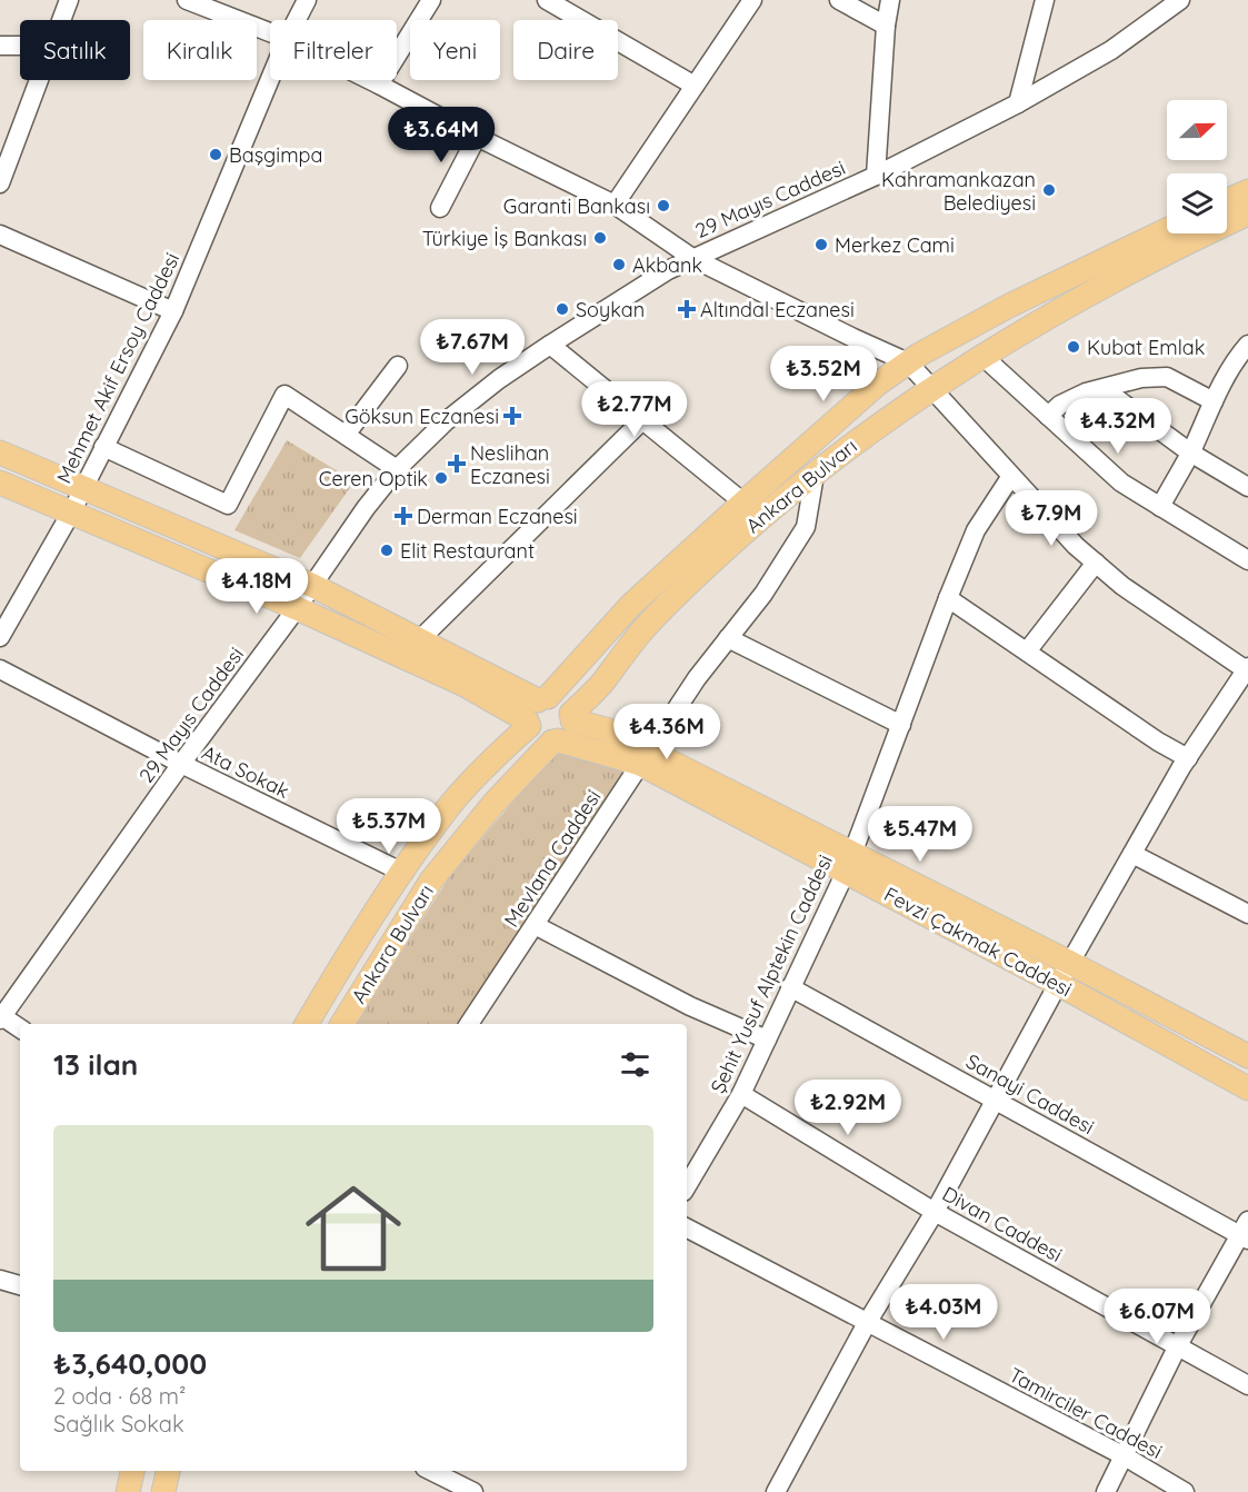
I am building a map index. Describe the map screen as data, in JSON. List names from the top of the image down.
{
  "streets": {
    "main road": ["Ankara Bulvarı", "Fevzi Çakmak Caddesi"],
    "street": [
      "29 Mayıs Caddesi",
      "Mehmet Akif Ersoy Caddesi",
      "Ata Sokak",
      "Mevlana Caddesi",
      "Şehit Yusuf Alptekin Caddesi",
      "Sanayi Caddesi",
      "Divan Caddesi",
      "Tamirciler Caddesi"
    ]
  },
  "crossings": [
    ["29 Mayıs Caddesi", "Ata Sokak"],
    ["Ankara Bulvarı", "Ata Sokak"],
    ["Ankara Bulvarı", "Mevlana Caddesi"],
    ["Ankara Bulvarı", "Fevzi Çakmak Caddesi"],
    ["Mevlana Caddesi", "Fevzi Çakmak Caddesi"],
    ["Fevzi Çakmak Caddesi", "Şehit Yusuf Alptekin Caddesi"],
    ["Şehit Yusuf Alptekin Caddesi", "Sanayi Caddesi"],
    ["Şehit Yusuf Alptekin Caddesi", "Divan Caddesi"]
  ],
  "places": {
    "other": [
      "Başgimpa",
      "Kahramankazan Belediyesi",
      "Garanti Bankası",
      "Türkiye İş Bankası",
      "Merkez Cami",
      "Akbank",
      "Soykan",
      "Kubat Emlak",
      "Ceren Optik",
      "Elit Restaurant"
    ],
    "health": [
      "Altındal Eczanesi",
      "Göksun Eczanesi",
      "Neslihan Eczanesi",
      "Derman Eczanesi"
    ]
  },
  "north": "right",
  "page": {
    "chip": [
      "Satılık",
      "Kiralık",
      "Filtreler",
      "Yeni",
      "Daire"
    ],
    "price": [
      "₺3.64M",
      "₺7.67M",
      "₺3.52M",
      "₺2.77M",
      "₺4.32M",
      "₺7.9M",
      "₺4.18M",
      "₺4.36M",
      "₺5.37M",
      "₺5.47M",
      "₺2.92M",
      "₺4.03M",
      "₺6.07M"
    ],
    "heading": "13 ilan",
    "list": [
      {
        "name": "₺3,640,000",
        "note": "2 oda · 68 m² · Sağlık Sokak"
      }
    ]
  }
}
